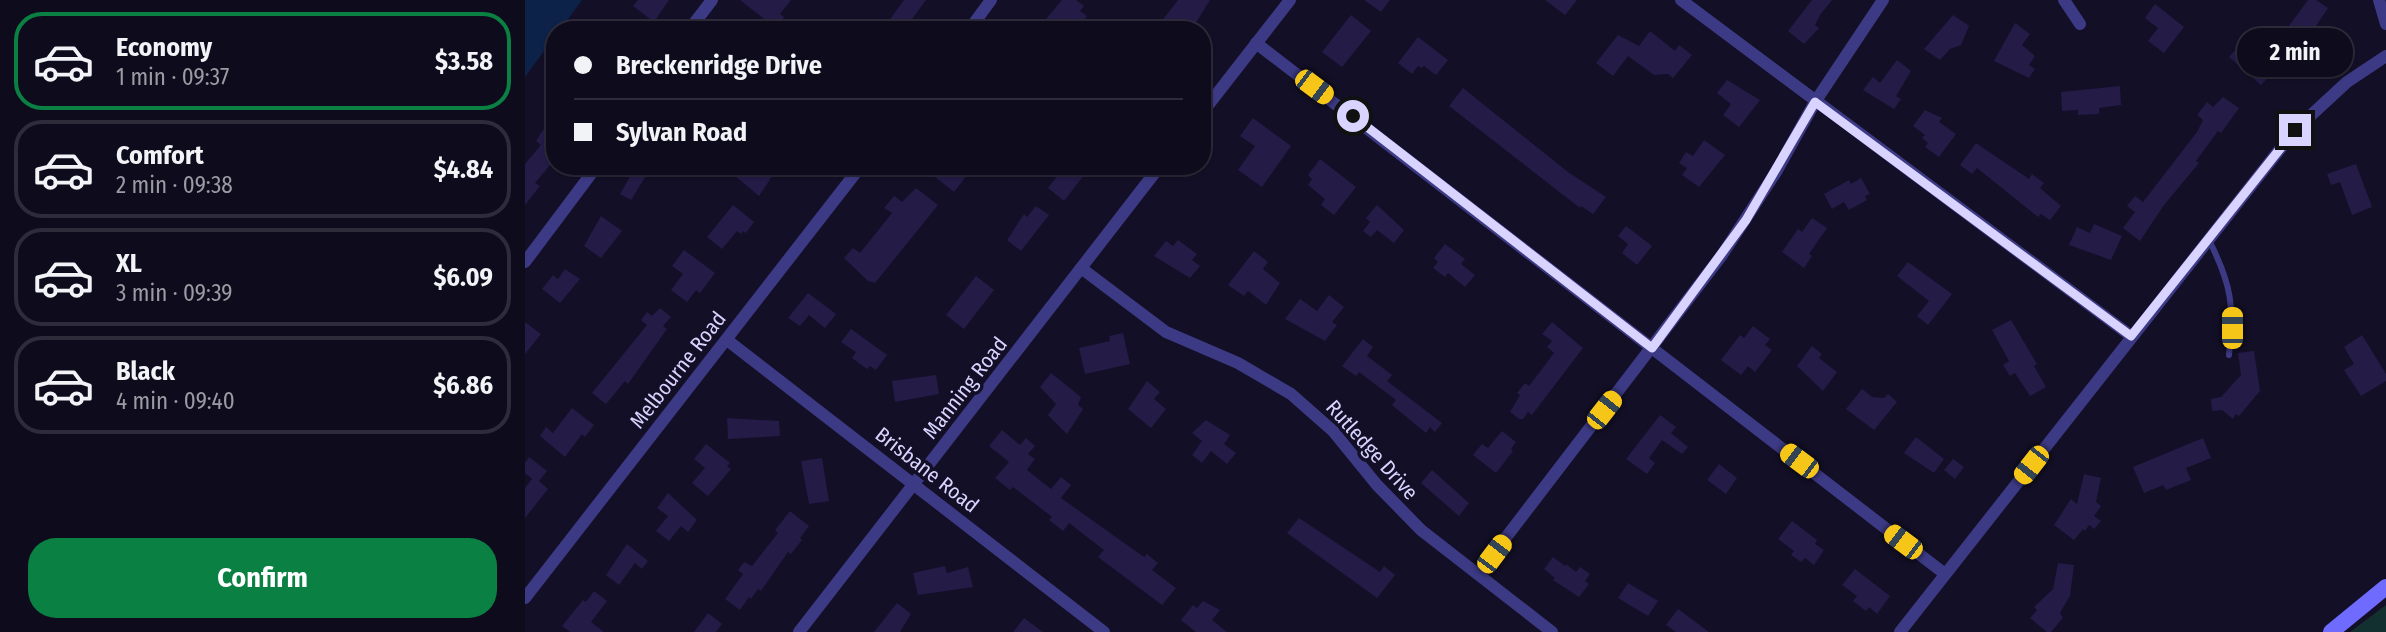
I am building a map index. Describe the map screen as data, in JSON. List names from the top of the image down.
{
  "streets": {
    "street": [
      "Melbourne Road",
      "Manning Road",
      "Rutledge Drive",
      "Brisbane Road"
    ]
  },
  "crossings": [
    ["Melbourne Road", "Brisbane Road"],
    ["Manning Road", "Rutledge Drive"],
    ["Manning Road", "Brisbane Road"]
  ],
  "page": {
    "list": [
      {
        "name": "Economy",
        "note": "1 min · 09:37",
        "value": "$3.58"
      },
      {
        "name": "Comfort",
        "note": "2 min · 09:38",
        "value": "$4.84"
      },
      {
        "name": "XL",
        "note": "3 min · 09:39",
        "value": "$6.09"
      },
      {
        "name": "Black",
        "note": "4 min · 09:40",
        "value": "$6.86"
      }
    ],
    "banner": ["Breckenridge Drive", "Sylvan Road"],
    "bubble": "2 min",
    "buttons": "Confirm"
  }
}
